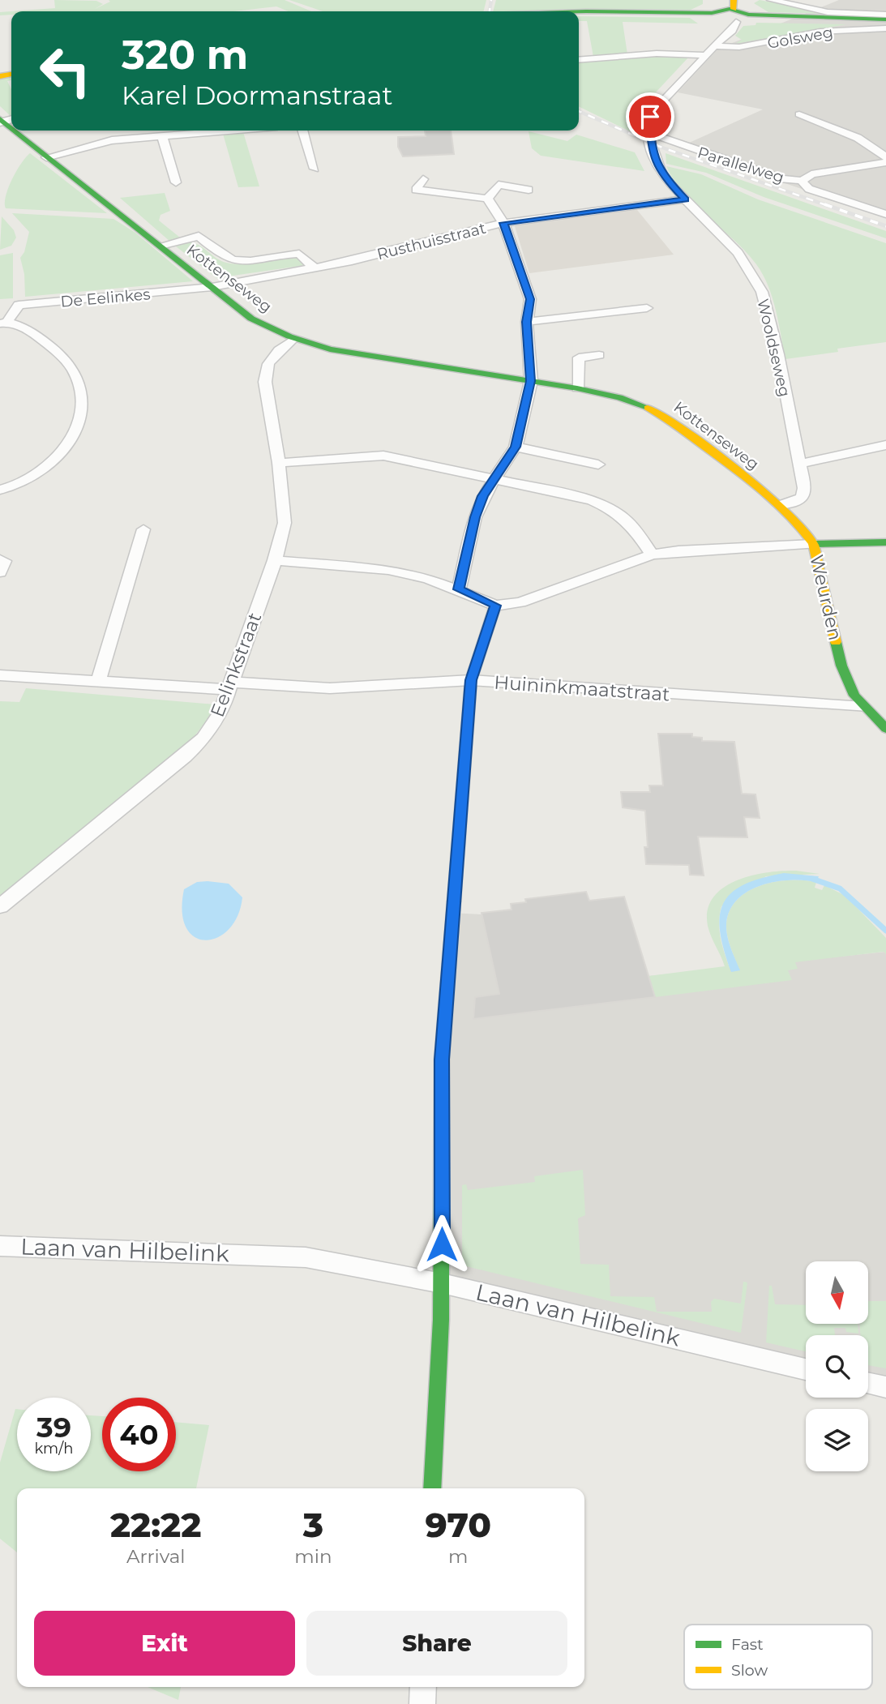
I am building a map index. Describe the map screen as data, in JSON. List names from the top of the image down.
{
  "streets": {
    "street": [
      "Golsweg",
      "Parallelweg",
      "Rusthuisstraat",
      "Kottenseweg",
      "De Eelinkes",
      "Wooldseweg",
      "Weurden",
      "Eelinkstraat",
      "Huininkmaatstraat",
      "Laan van Hilbelink"
    ]
  },
  "crossings": [
    ["Golsweg", "Wooldseweg"],
    ["Parallelweg", "Wooldseweg"],
    ["Rusthuisstraat", "Kottenseweg"],
    ["Rusthuisstraat", "De Eelinkes"],
    ["Rusthuisstraat", "Wooldseweg"],
    ["Kottenseweg", "De Eelinkes"],
    ["Kottenseweg", "Wooldseweg"],
    ["Kottenseweg", "Weurden"],
    ["Kottenseweg", "Eelinkstraat"],
    ["Weurden", "Huininkmaatstraat"],
    ["Eelinkstraat", "Huininkmaatstraat"]
  ],
  "legend": ["Fast", "Slow"],
  "north": "bottom",
  "page": {
    "turn": ["320 m", "Karel Doormanstraat"],
    "speed": "39 km/h",
    "limit": "40",
    "eta": [
      "22:22",
      "Arrival",
      "3",
      "min",
      "970",
      "m"
    ],
    "buttons": ["Exit", "Share"]
  }
}
